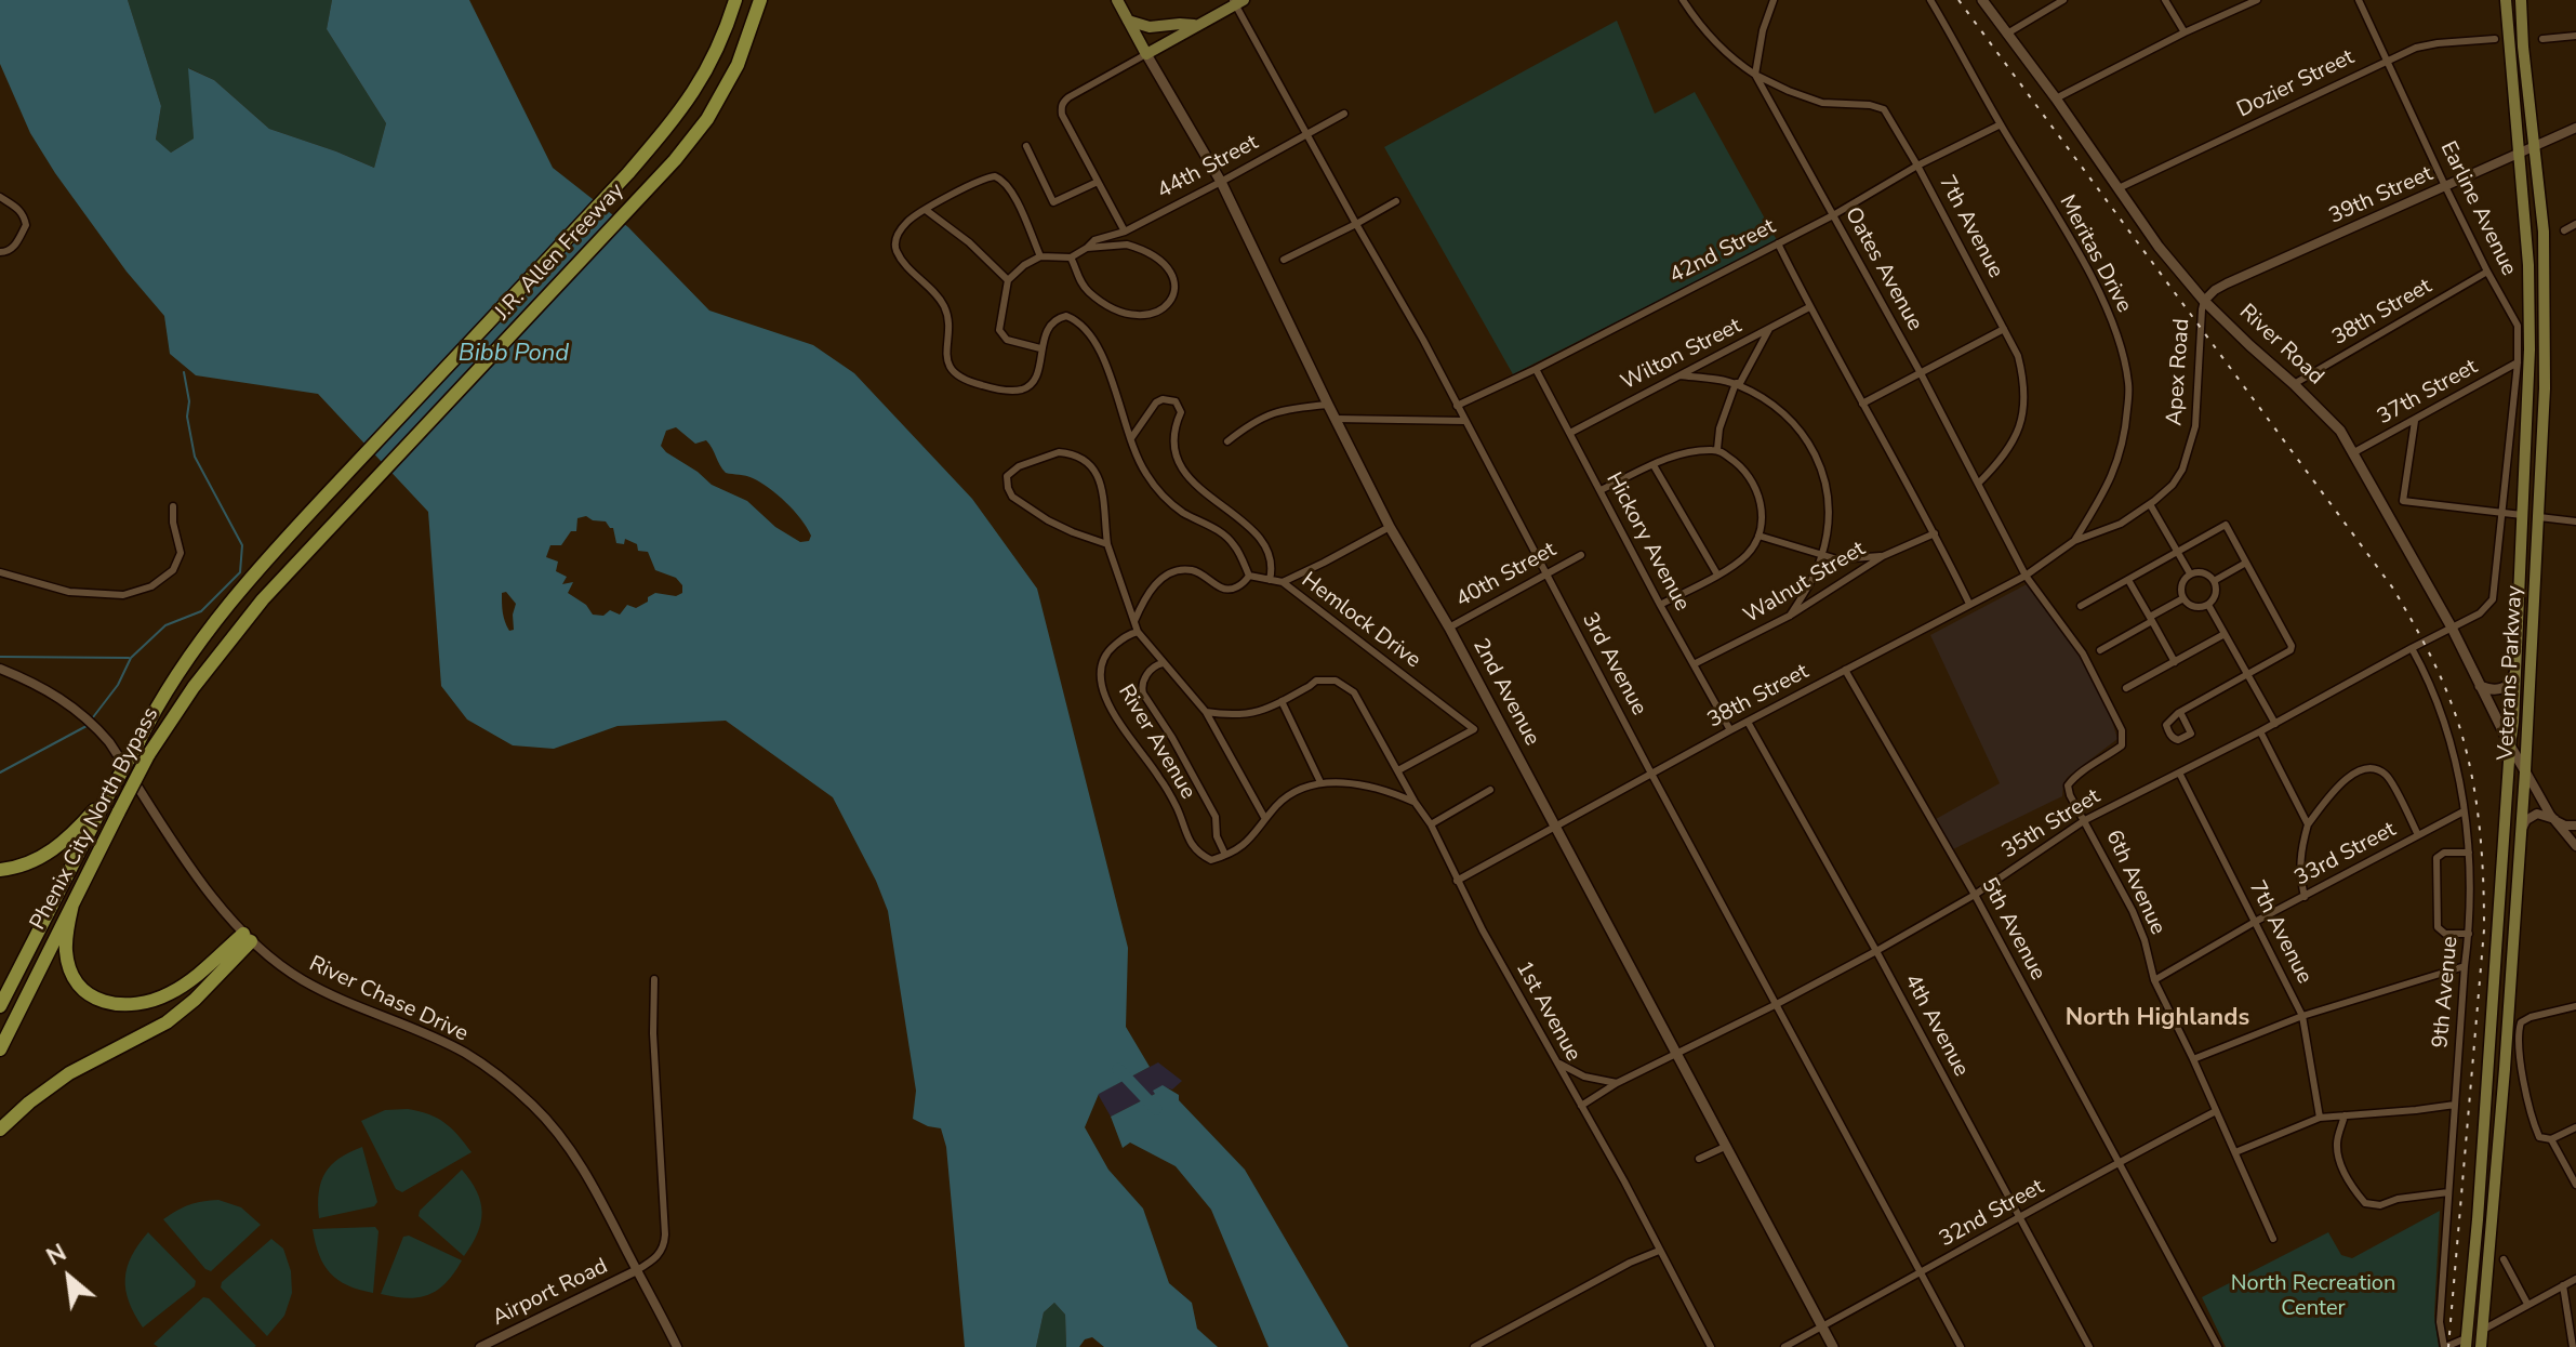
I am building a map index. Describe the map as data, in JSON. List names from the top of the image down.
{
  "streets": {
    "highway": ["J.R. Allen Freeway", "Phenix City North Bypass"],
    "main road": ["River Road", "Veterans Parkway", "2nd Avenue"],
    "street": [
      "Dozier Street",
      "44th Street",
      "39th Street",
      "Earline Avenue",
      "7th Avenue",
      "42nd Street",
      "Meritas Drive",
      "Oates Avenue",
      "38th Street",
      "Wilton Street",
      "Apex Road",
      "37th Street",
      "Hickory Avenue",
      "40th Street",
      "Walnut Street",
      "Hemlock Drive",
      "3rd Avenue",
      "River Avenue",
      "35th Street",
      "33rd Street",
      "6th Avenue",
      "5th Avenue",
      "9th Avenue",
      "River Chase Drive",
      "1st Avenue",
      "4th Avenue",
      "32nd Street",
      "Airport Road"
    ]
  },
  "crossings": [
    ["Dozier Street", "Earline Avenue"],
    ["Dozier Street", "River Road"],
    ["44th Street", "3rd Avenue"],
    ["44th Street", "2nd Avenue"],
    ["39th Street", "Earline Avenue"],
    ["39th Street", "River Road"],
    ["39th Street", "Apex Road"],
    ["39th Street", "Veterans Parkway"],
    ["Earline Avenue", "38th Street"],
    ["Earline Avenue", "River Road"],
    ["Earline Avenue", "37th Street"],
    ["Earline Avenue", "35th Street"],
    ["7th Avenue", "42nd Street"],
    ["7th Avenue", "Oates Avenue"],
    ["7th Avenue", "35th Street"],
    ["7th Avenue", "33rd Street"],
    ["J.R. Allen Freeway", "Phenix City North Bypass"],
    ["42nd Street", "Meritas Drive"],
    ["42nd Street", "Oates Avenue"],
    ["42nd Street", "Hickory Avenue"],
    ["42nd Street", "3rd Avenue"],
    ["Meritas Drive", "38th Street"],
    ["Meritas Drive", "Apex Road"],
    ["Oates Avenue", "38th Street"],
    ["Oates Avenue", "6th Avenue"],
    ["38th Street", "River Road"],
    ["38th Street", "Apex Road"],
    ["38th Street", "Hickory Avenue"],
    ["38th Street", "3rd Avenue"],
    ["38th Street", "2nd Avenue"],
    ["38th Street", "6th Avenue"],
    ["38th Street", "5th Avenue"],
    ["38th Street", "1st Avenue"],
    ["38th Street", "4th Avenue"],
    ["River Road", "Apex Road"],
    ["River Road", "37th Street"],
    ["River Road", "Veterans Parkway"],
    ["River Road", "35th Street"],
    ["Wilton Street", "Hickory Avenue"],
    ["Hickory Avenue", "Walnut Street"],
    ["40th Street", "3rd Avenue"],
    ["40th Street", "2nd Avenue"],
    ["Hemlock Drive", "1st Avenue"],
    ["3rd Avenue", "35th Street"],
    ["3rd Avenue", "32nd Street"],
    ["2nd Avenue", "35th Street"],
    ["2nd Avenue", "32nd Street"],
    ["35th Street", "6th Avenue"],
    ["35th Street", "5th Avenue"],
    ["35th Street", "9th Avenue"],
    ["35th Street", "1st Avenue"],
    ["35th Street", "4th Avenue"],
    ["33rd Street", "6th Avenue"],
    ["33rd Street", "9th Avenue"],
    ["6th Avenue", "32nd Street"],
    ["5th Avenue", "32nd Street"],
    ["River Chase Drive", "Airport Road"],
    ["4th Avenue", "32nd Street"]
  ],
  "districts": ["North Highlands"],
  "water": ["Bibb Pond"],
  "parks": ["North Recreation Center"],
  "north": "top left"
}
